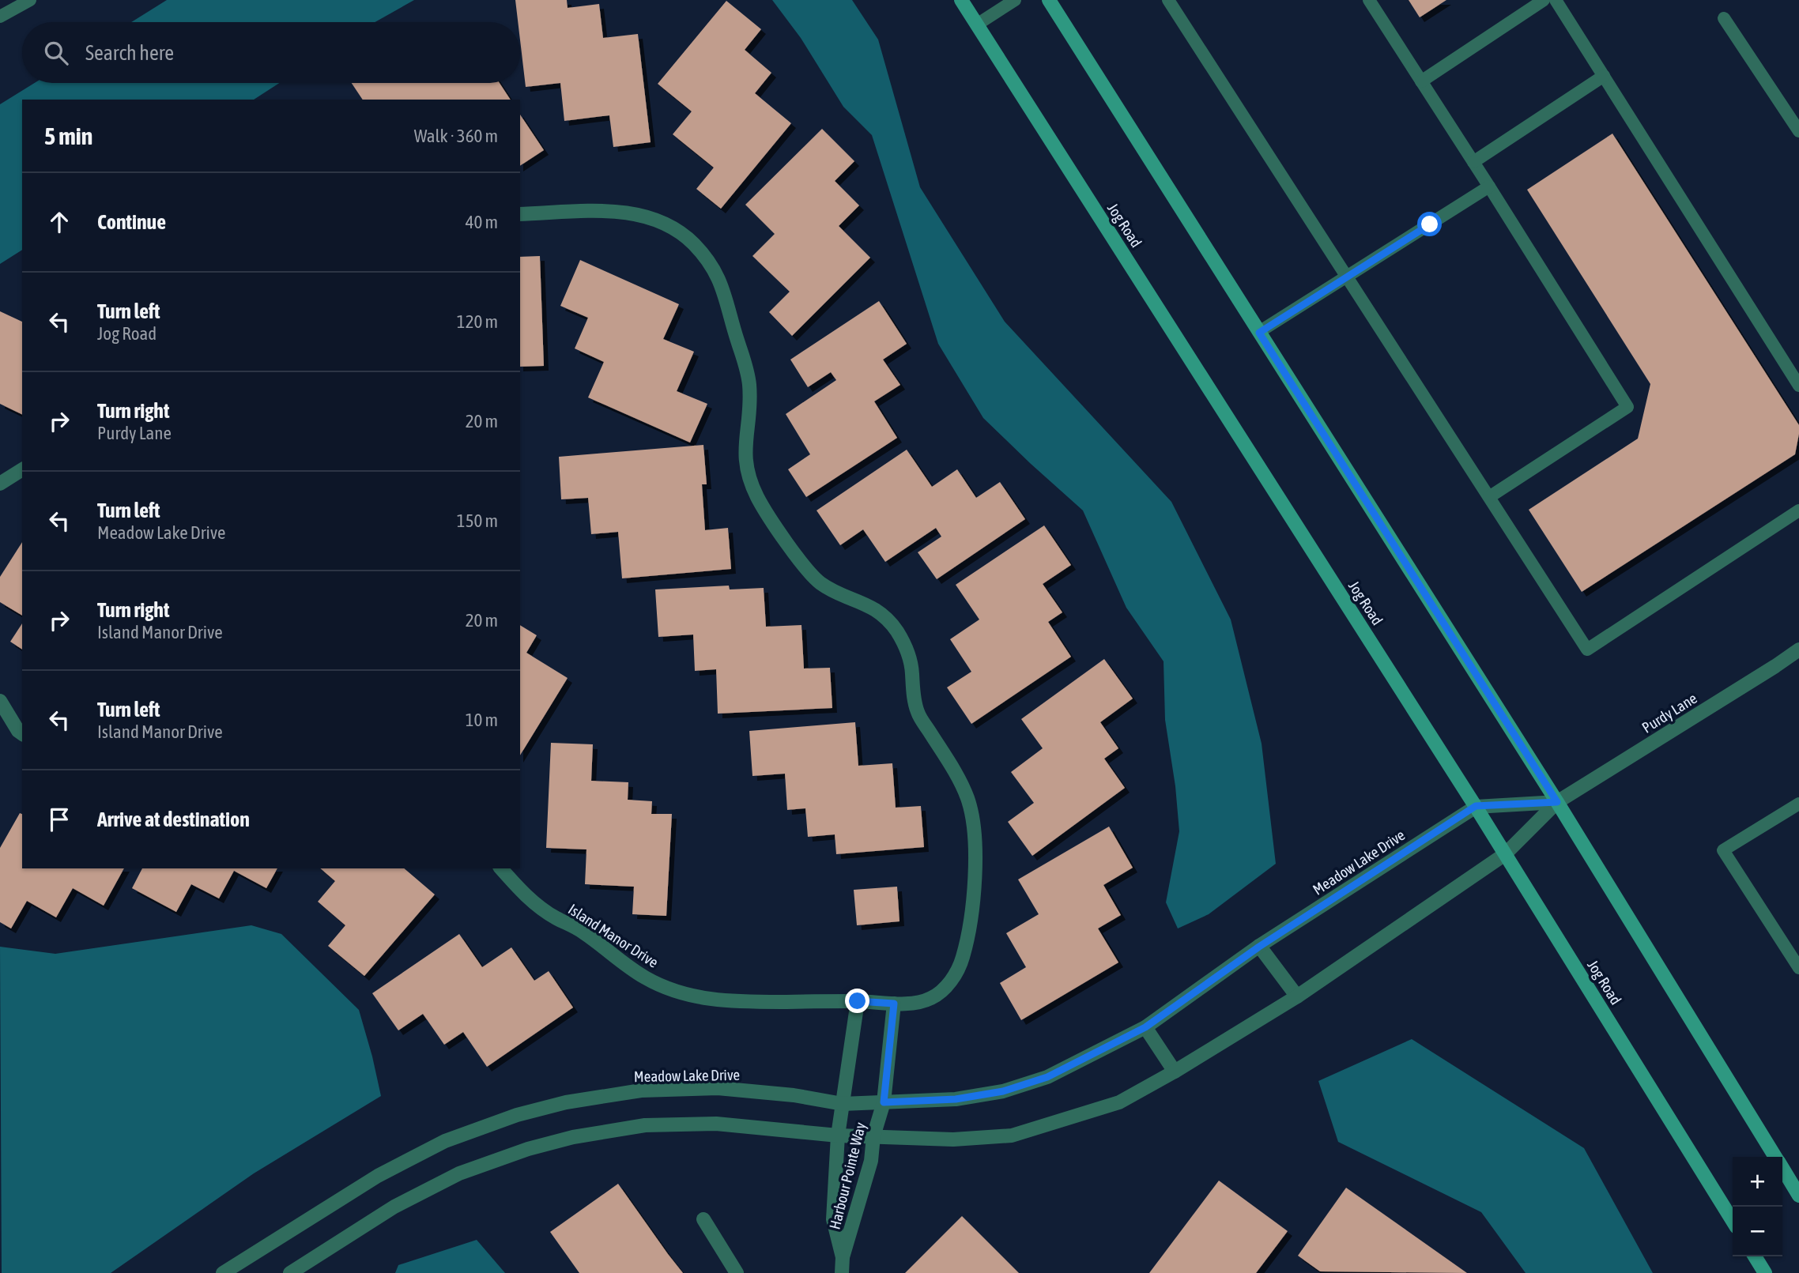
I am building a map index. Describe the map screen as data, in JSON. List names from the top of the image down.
{
  "streets": {
    "main road": ["Jog Road"],
    "street": [
      "Purdy Lane",
      "Meadow Lake Drive",
      "Island Manor Drive",
      "Harbour Pointe Way"
    ]
  },
  "crossings": [
    ["Jog Road", "Purdy Lane"],
    ["Jog Road", "Meadow Lake Drive"],
    ["Purdy Lane", "Meadow Lake Drive"],
    ["Meadow Lake Drive", "Harbour Pointe Way"]
  ],
  "page": {
    "search": "Search here",
    "heading": ["5 min", "Walk · 360 m"],
    "list": [
      ["Continue", "40 m"],
      ["Turn left", "Jog Road", "120 m"],
      ["Turn right", "Purdy Lane", "20 m"],
      ["Turn left", "Meadow Lake Drive", "150 m"],
      ["Turn right", "Island Manor Drive", "20 m"],
      ["Turn left", "Island Manor Drive", "10 m"],
      "Arrive at destination"
    ],
    "map_buttons": ["+", "−"]
  }
}
